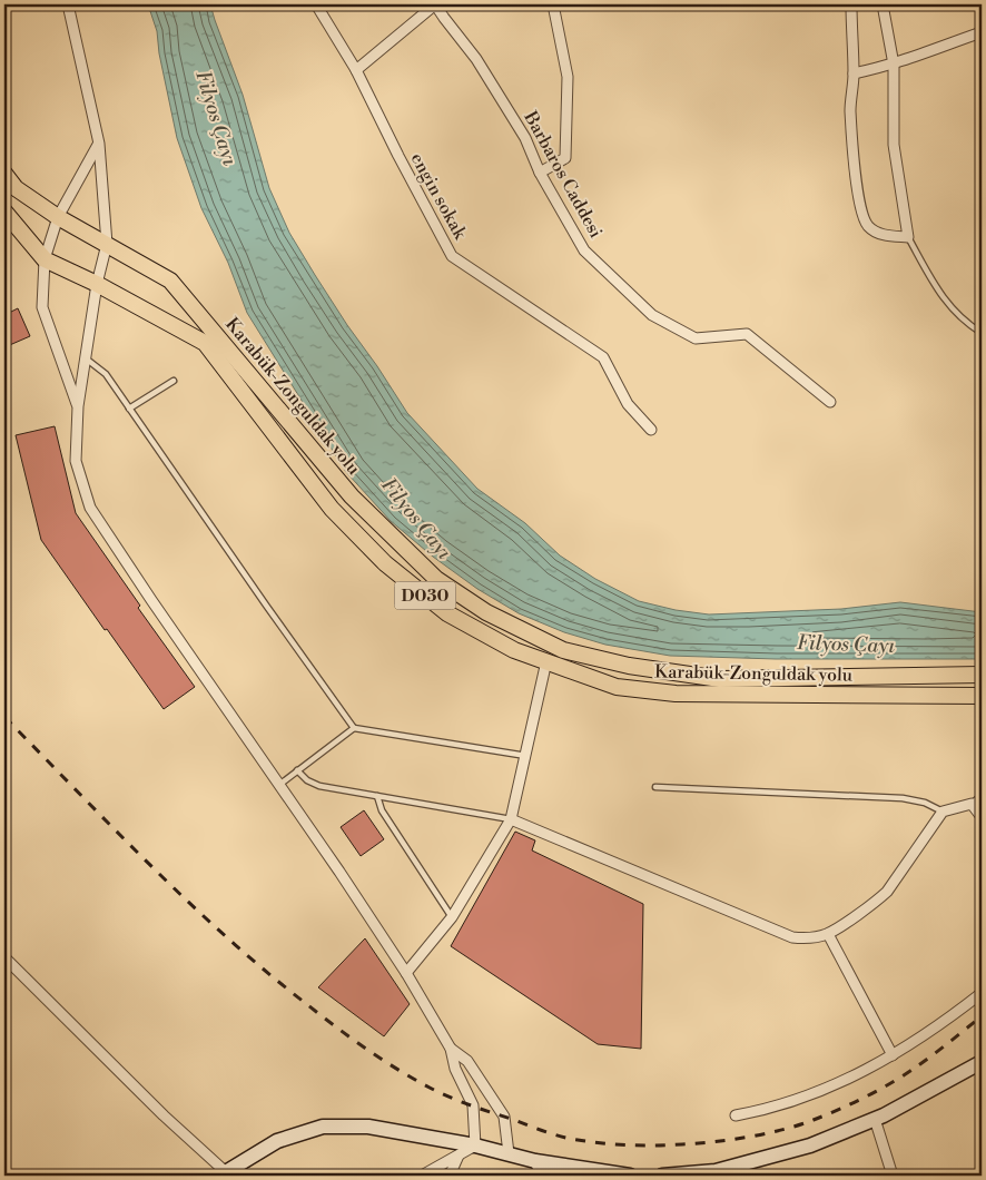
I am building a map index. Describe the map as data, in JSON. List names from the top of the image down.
{
  "streets": {
    "highway": ["Karabük-Zonguldak yolu", "D030"],
    "street": ["Barbaros Caddesi", "engin sokak"]
  },
  "water": ["Filyos Çayı"]
}
